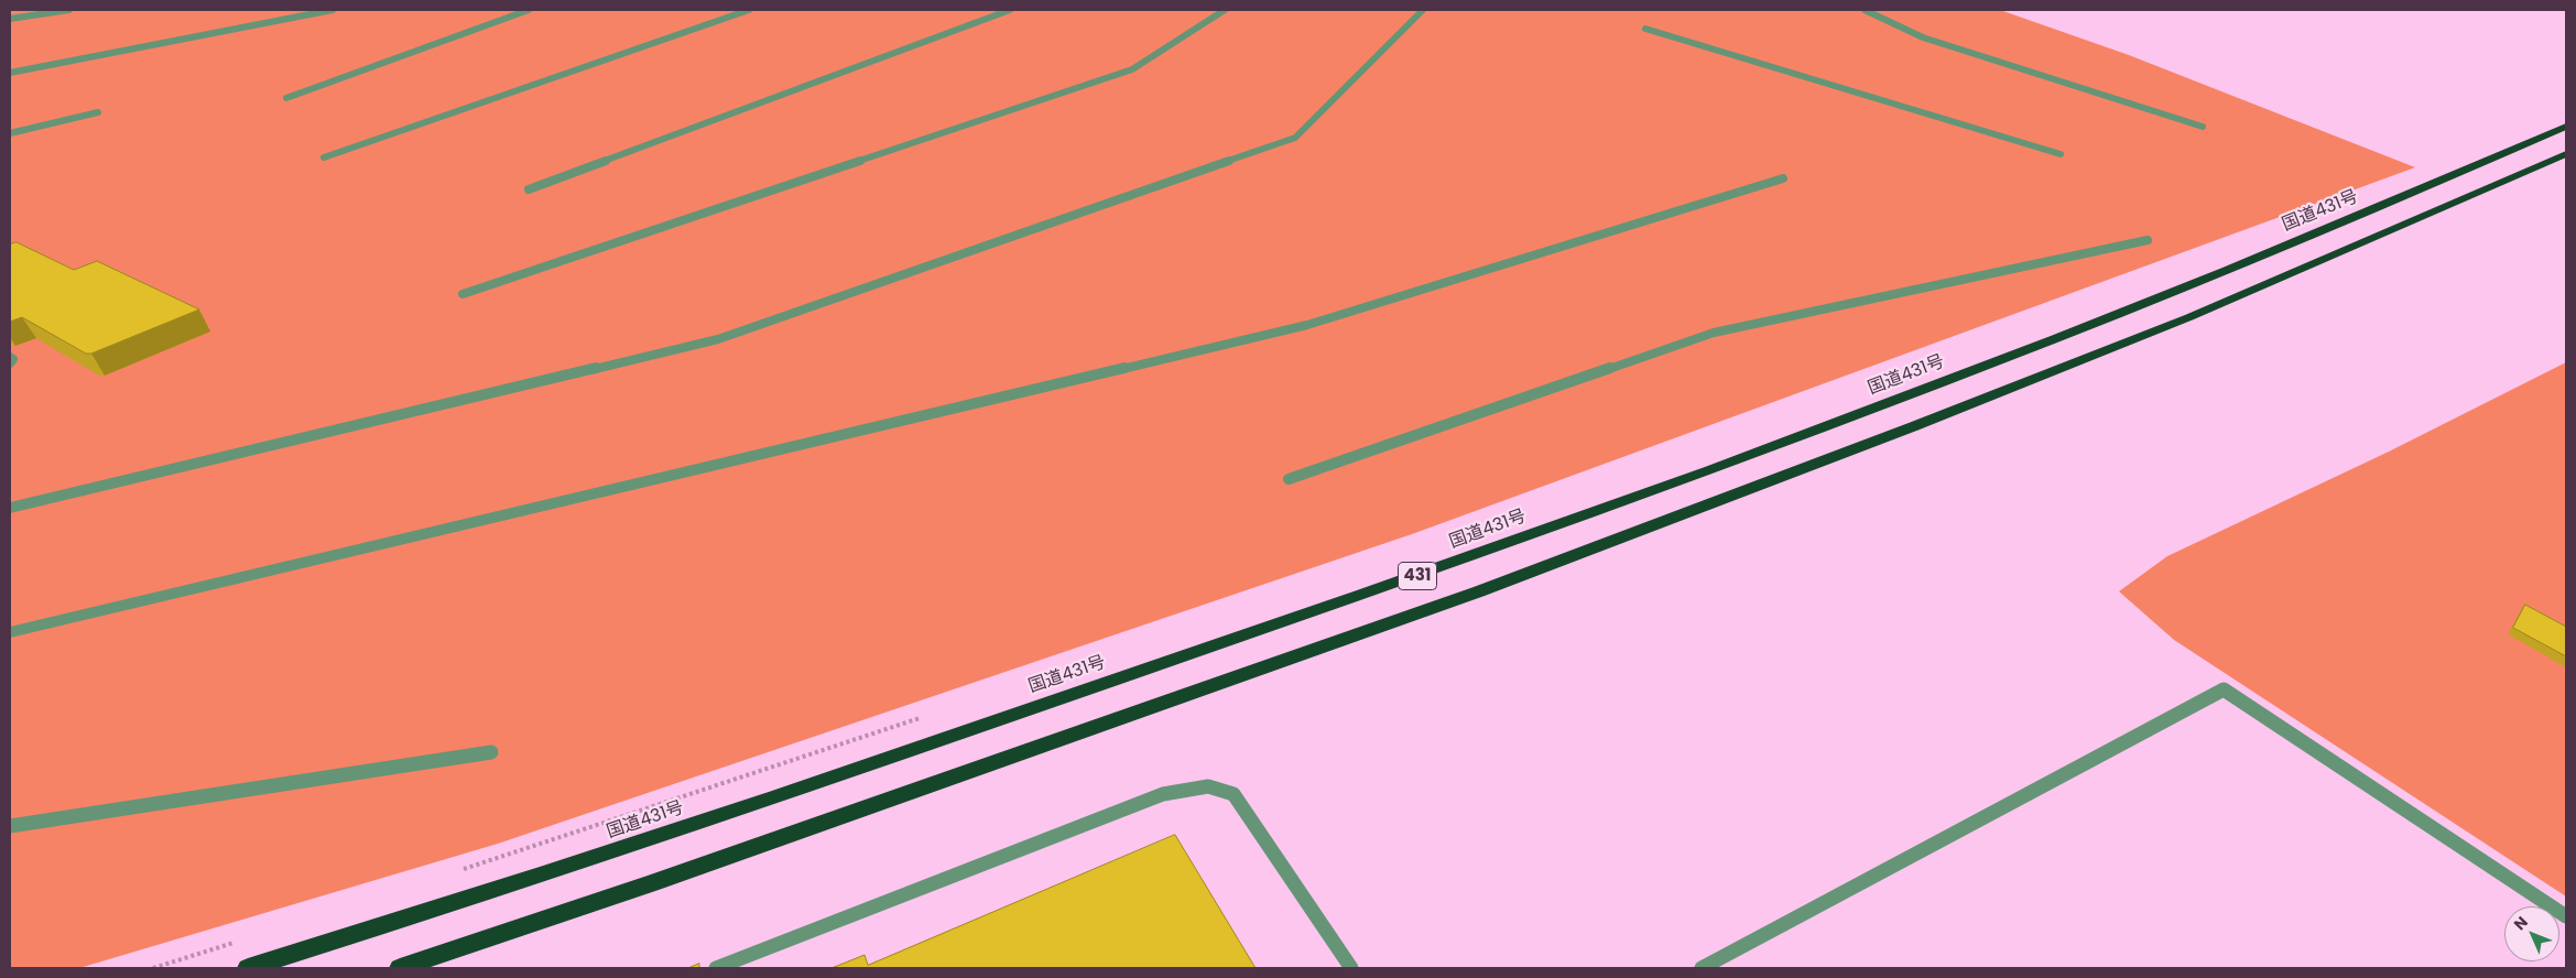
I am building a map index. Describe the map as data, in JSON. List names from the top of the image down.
{
  "streets": {
    "highway": ["国道431号", "431"]
  },
  "north": "top left"
}
